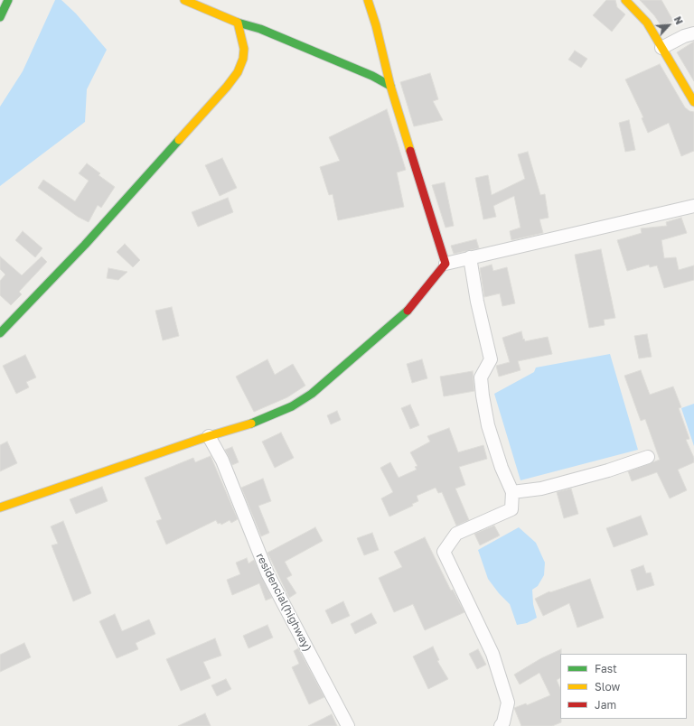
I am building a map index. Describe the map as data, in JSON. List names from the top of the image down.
{
  "streets": {
    "street": ["residencial(highway)"]
  },
  "legend": ["Fast", "Slow", "Jam"],
  "north": "top right"
}
